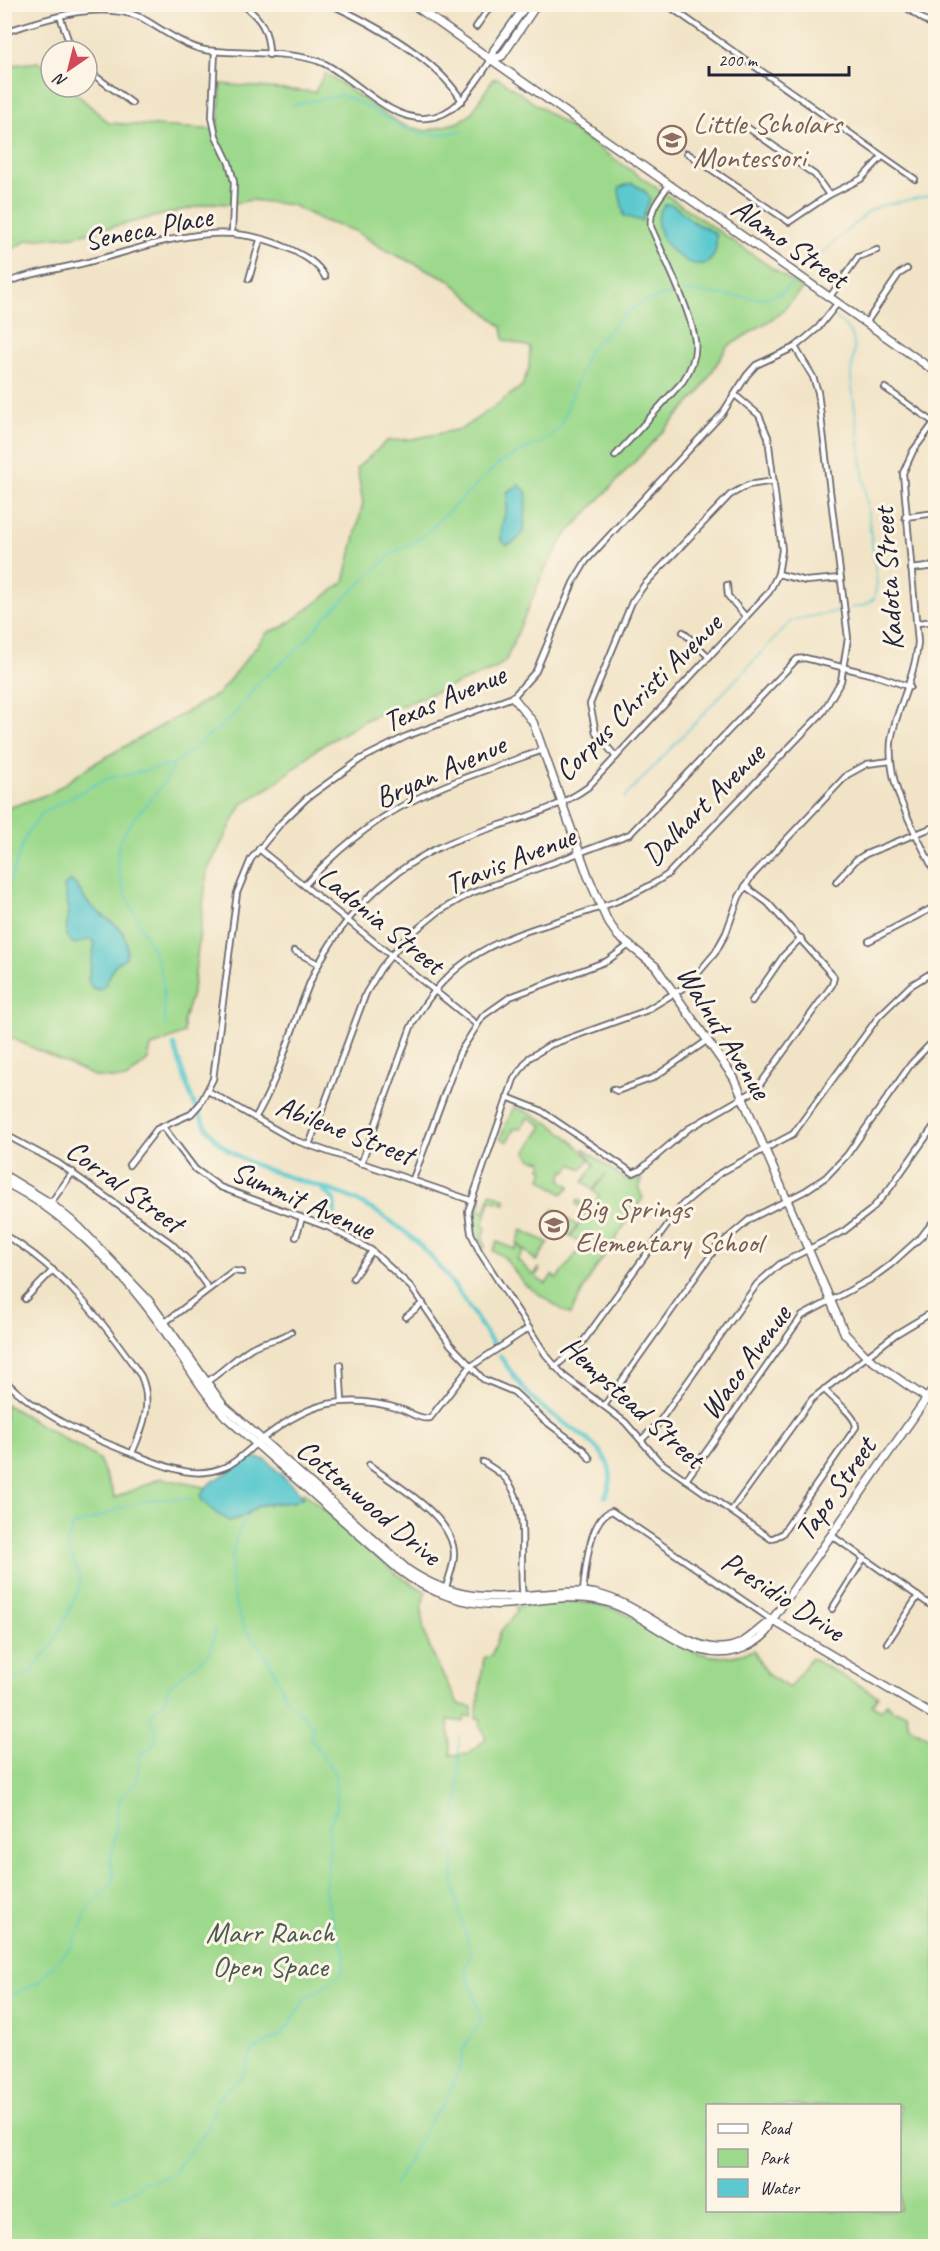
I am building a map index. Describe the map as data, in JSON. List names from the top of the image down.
{
  "streets": {
    "street": [
      "Seneca Place",
      "Alamo Street",
      "Kadota Street",
      "Corpus Christi Avenue",
      "Texas Avenue",
      "Bryan Avenue",
      "Dalhart Avenue",
      "Travis Avenue",
      "Ladonia Street",
      "Walnut Avenue",
      "Abilene Street",
      "Corral Street",
      "Summit Avenue",
      "Waco Avenue",
      "Hempstead Street",
      "Tapo Street",
      "Cottonwood Drive",
      "Presidio Drive"
    ]
  },
  "crossings": [
    ["Alamo Street", "Texas Avenue"],
    ["Corpus Christi Avenue", "Texas Avenue"],
    ["Corpus Christi Avenue", "Ladonia Street"],
    ["Corpus Christi Avenue", "Walnut Avenue"],
    ["Corpus Christi Avenue", "Abilene Street"],
    ["Texas Avenue", "Dalhart Avenue"],
    ["Texas Avenue", "Ladonia Street"],
    ["Texas Avenue", "Walnut Avenue"],
    ["Texas Avenue", "Abilene Street"],
    ["Texas Avenue", "Summit Avenue"],
    ["Bryan Avenue", "Ladonia Street"],
    ["Bryan Avenue", "Walnut Avenue"],
    ["Dalhart Avenue", "Travis Avenue"],
    ["Dalhart Avenue", "Ladonia Street"],
    ["Dalhart Avenue", "Walnut Avenue"],
    ["Dalhart Avenue", "Abilene Street"],
    ["Travis Avenue", "Ladonia Street"],
    ["Travis Avenue", "Walnut Avenue"],
    ["Travis Avenue", "Abilene Street"],
    ["Walnut Avenue", "Waco Avenue"],
    ["Walnut Avenue", "Tapo Street"],
    ["Abilene Street", "Hempstead Street"],
    ["Waco Avenue", "Hempstead Street"],
    ["Tapo Street", "Cottonwood Drive"],
    ["Tapo Street", "Presidio Drive"],
    ["Cottonwood Drive", "Presidio Drive"]
  ],
  "parks": ["Marr Ranch Open Space"],
  "places": {
    "school or university": ["Little Scholars Montessori", "Big Springs Elementary School"]
  },
  "legend": ["Road", "Park", "Water"],
  "scale_bar": "200 m",
  "north": "bottom left"
}
